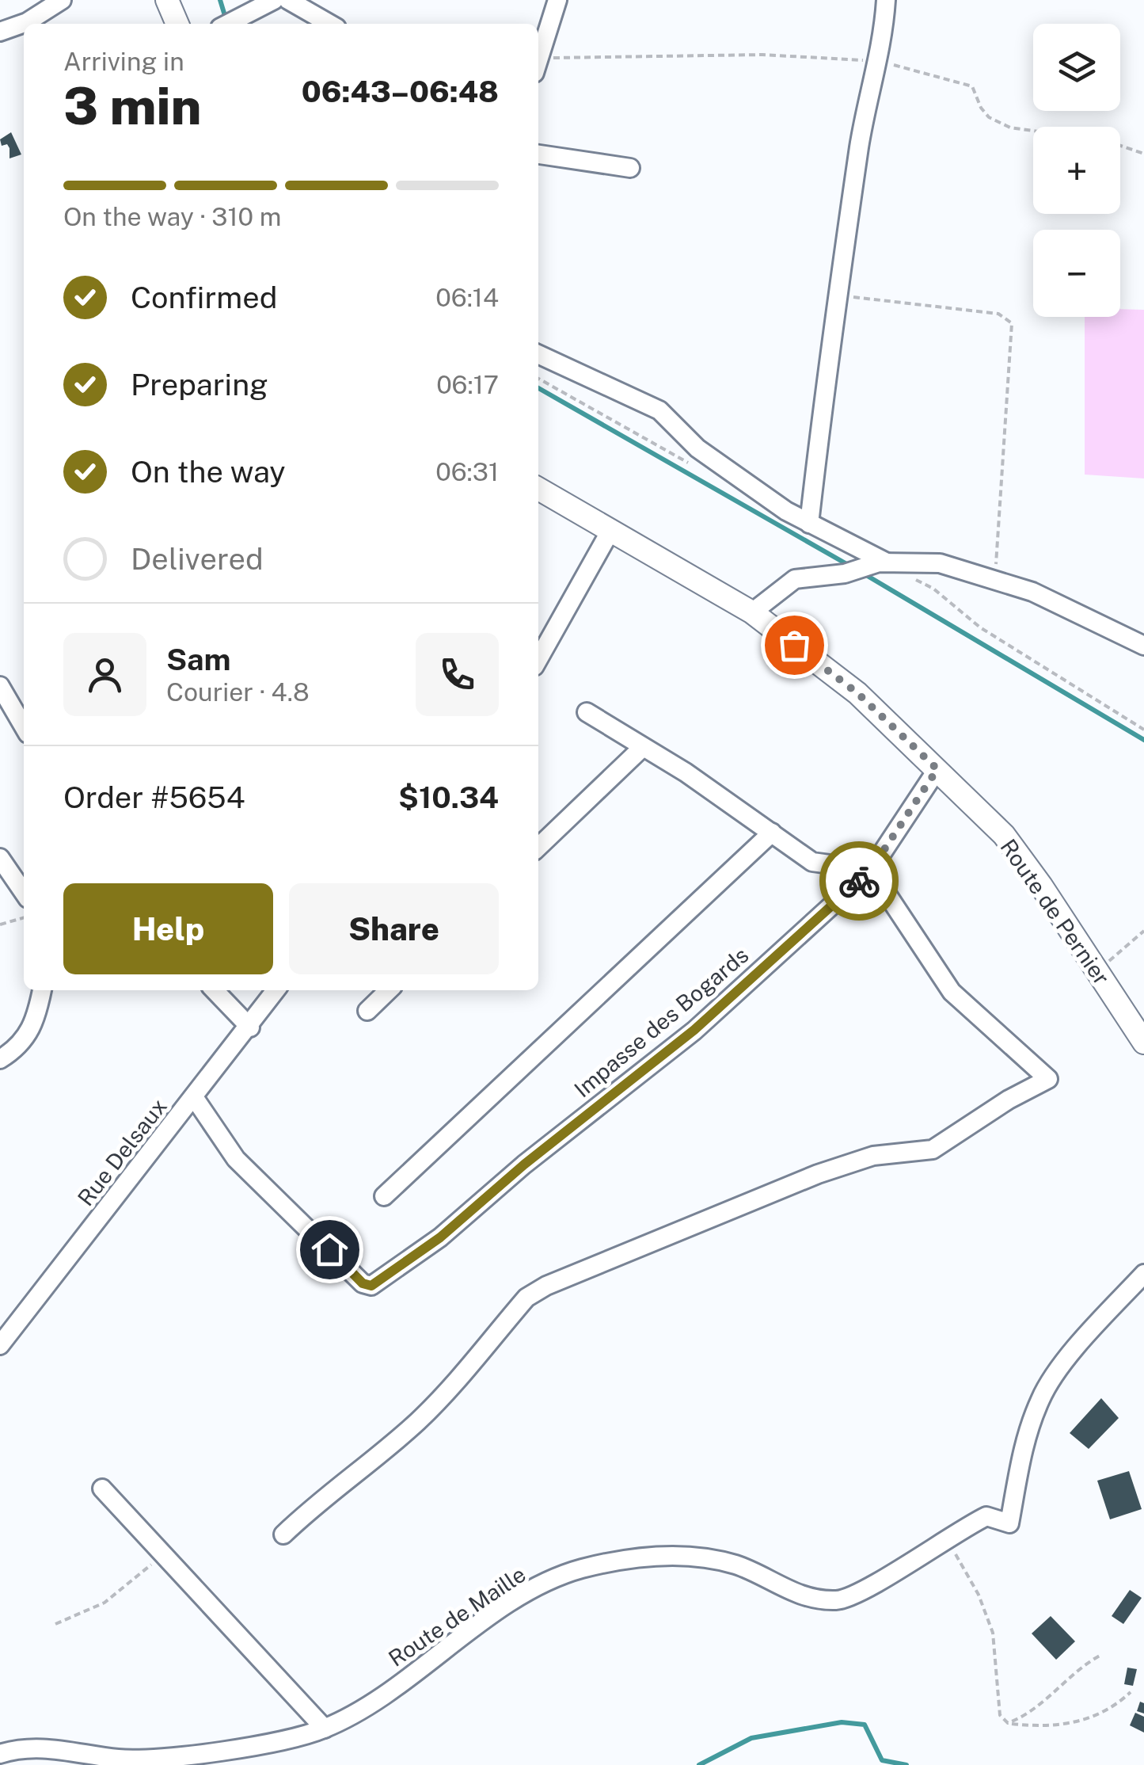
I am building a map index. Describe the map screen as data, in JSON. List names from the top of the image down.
{
  "streets": {
    "street": [
      "Route de Pernier",
      "Impasse des Bogards",
      "Rue Delsaux",
      "Route de Maille"
    ]
  },
  "crossings": [
    ["Route de Pernier", "Impasse des Bogards"],
    ["Impasse des Bogards", "Rue Delsaux"]
  ],
  "page": {
    "map_buttons": ["+", "−"],
    "heading": ["3 min", "Arriving in", "06:43–06:48"],
    "panel": [
      "Sam",
      "Courier · 4.8",
      "Order #5654",
      "$10.34"
    ],
    "bar": "On the way · 310 m",
    "list": [
      ["Confirmed", "06:14"],
      ["Preparing", "06:17"],
      ["On the way", "06:31"],
      "Delivered"
    ],
    "buttons": ["Help", "Share"]
  }
}
